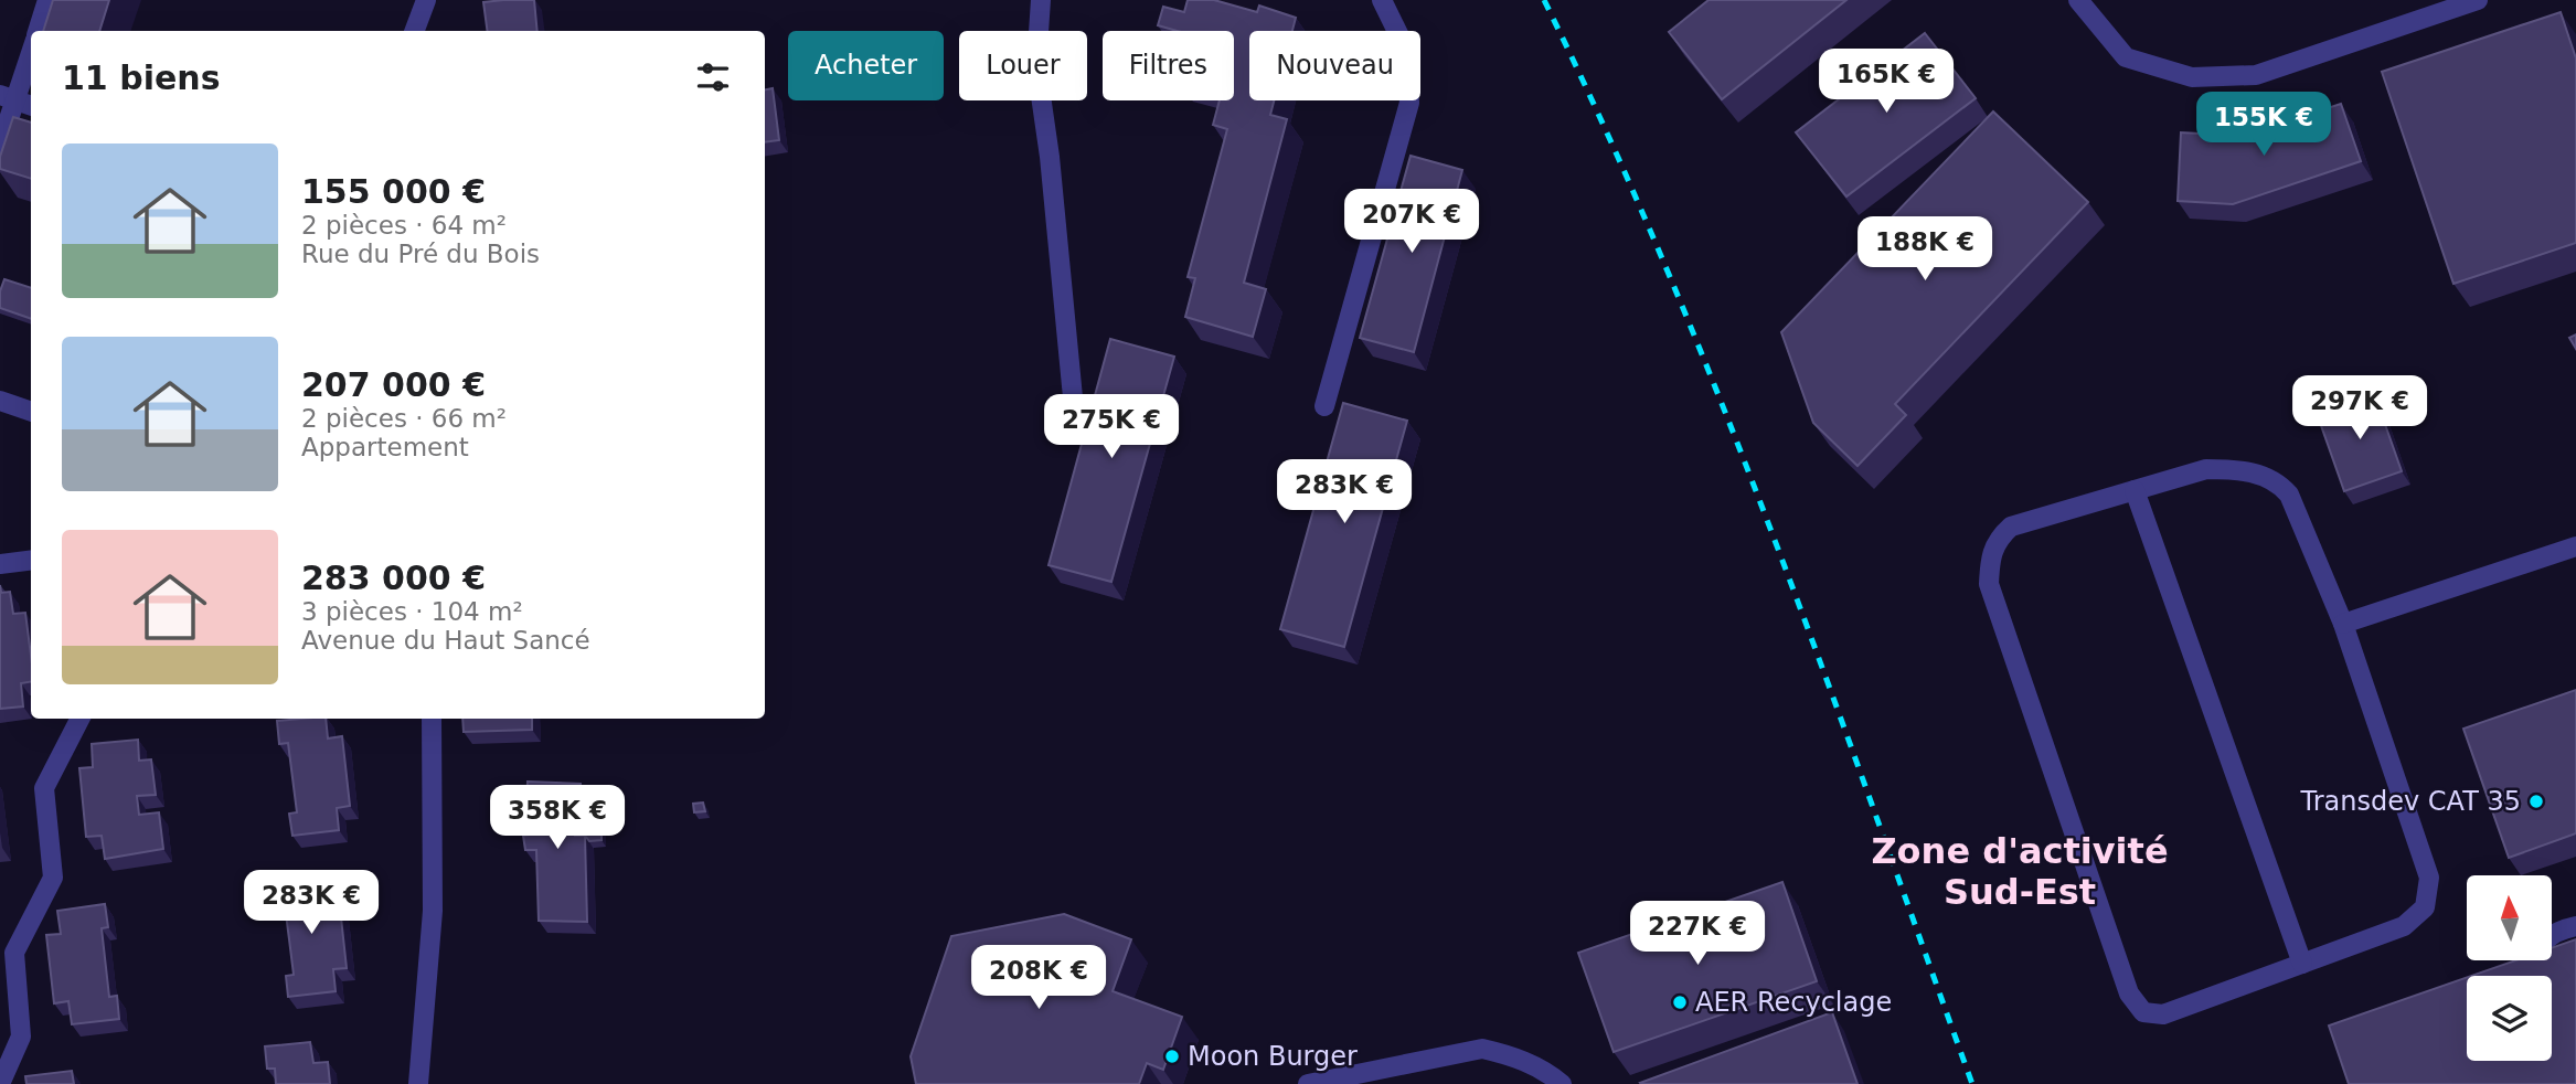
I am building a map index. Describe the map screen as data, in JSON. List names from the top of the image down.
{
  "districts": ["Zone d'activité Sud-Est"],
  "places": ["Transdev CAT 35", "AER Recyclage", "Moon Burger"],
  "north": "top",
  "page": {
    "chip": [
      "Acheter",
      "Louer",
      "Filtres",
      "Nouveau"
    ],
    "heading": "11 biens",
    "price": [
      "165K €",
      "155K €",
      "207K €",
      "188K €",
      "297K €",
      "275K €",
      "283K €",
      "358K €",
      "283K €",
      "227K €",
      "208K €"
    ],
    "list": [
      {
        "name": "155 000 €",
        "note": "2 pièces · 64 m² · Rue du Pré du Bois"
      },
      {
        "name": "207 000 €",
        "note": "2 pièces · 66 m² · Appartement"
      },
      {
        "name": "283 000 €",
        "note": "3 pièces · 104 m² · Avenue du Haut Sancé"
      }
    ]
  }
}
